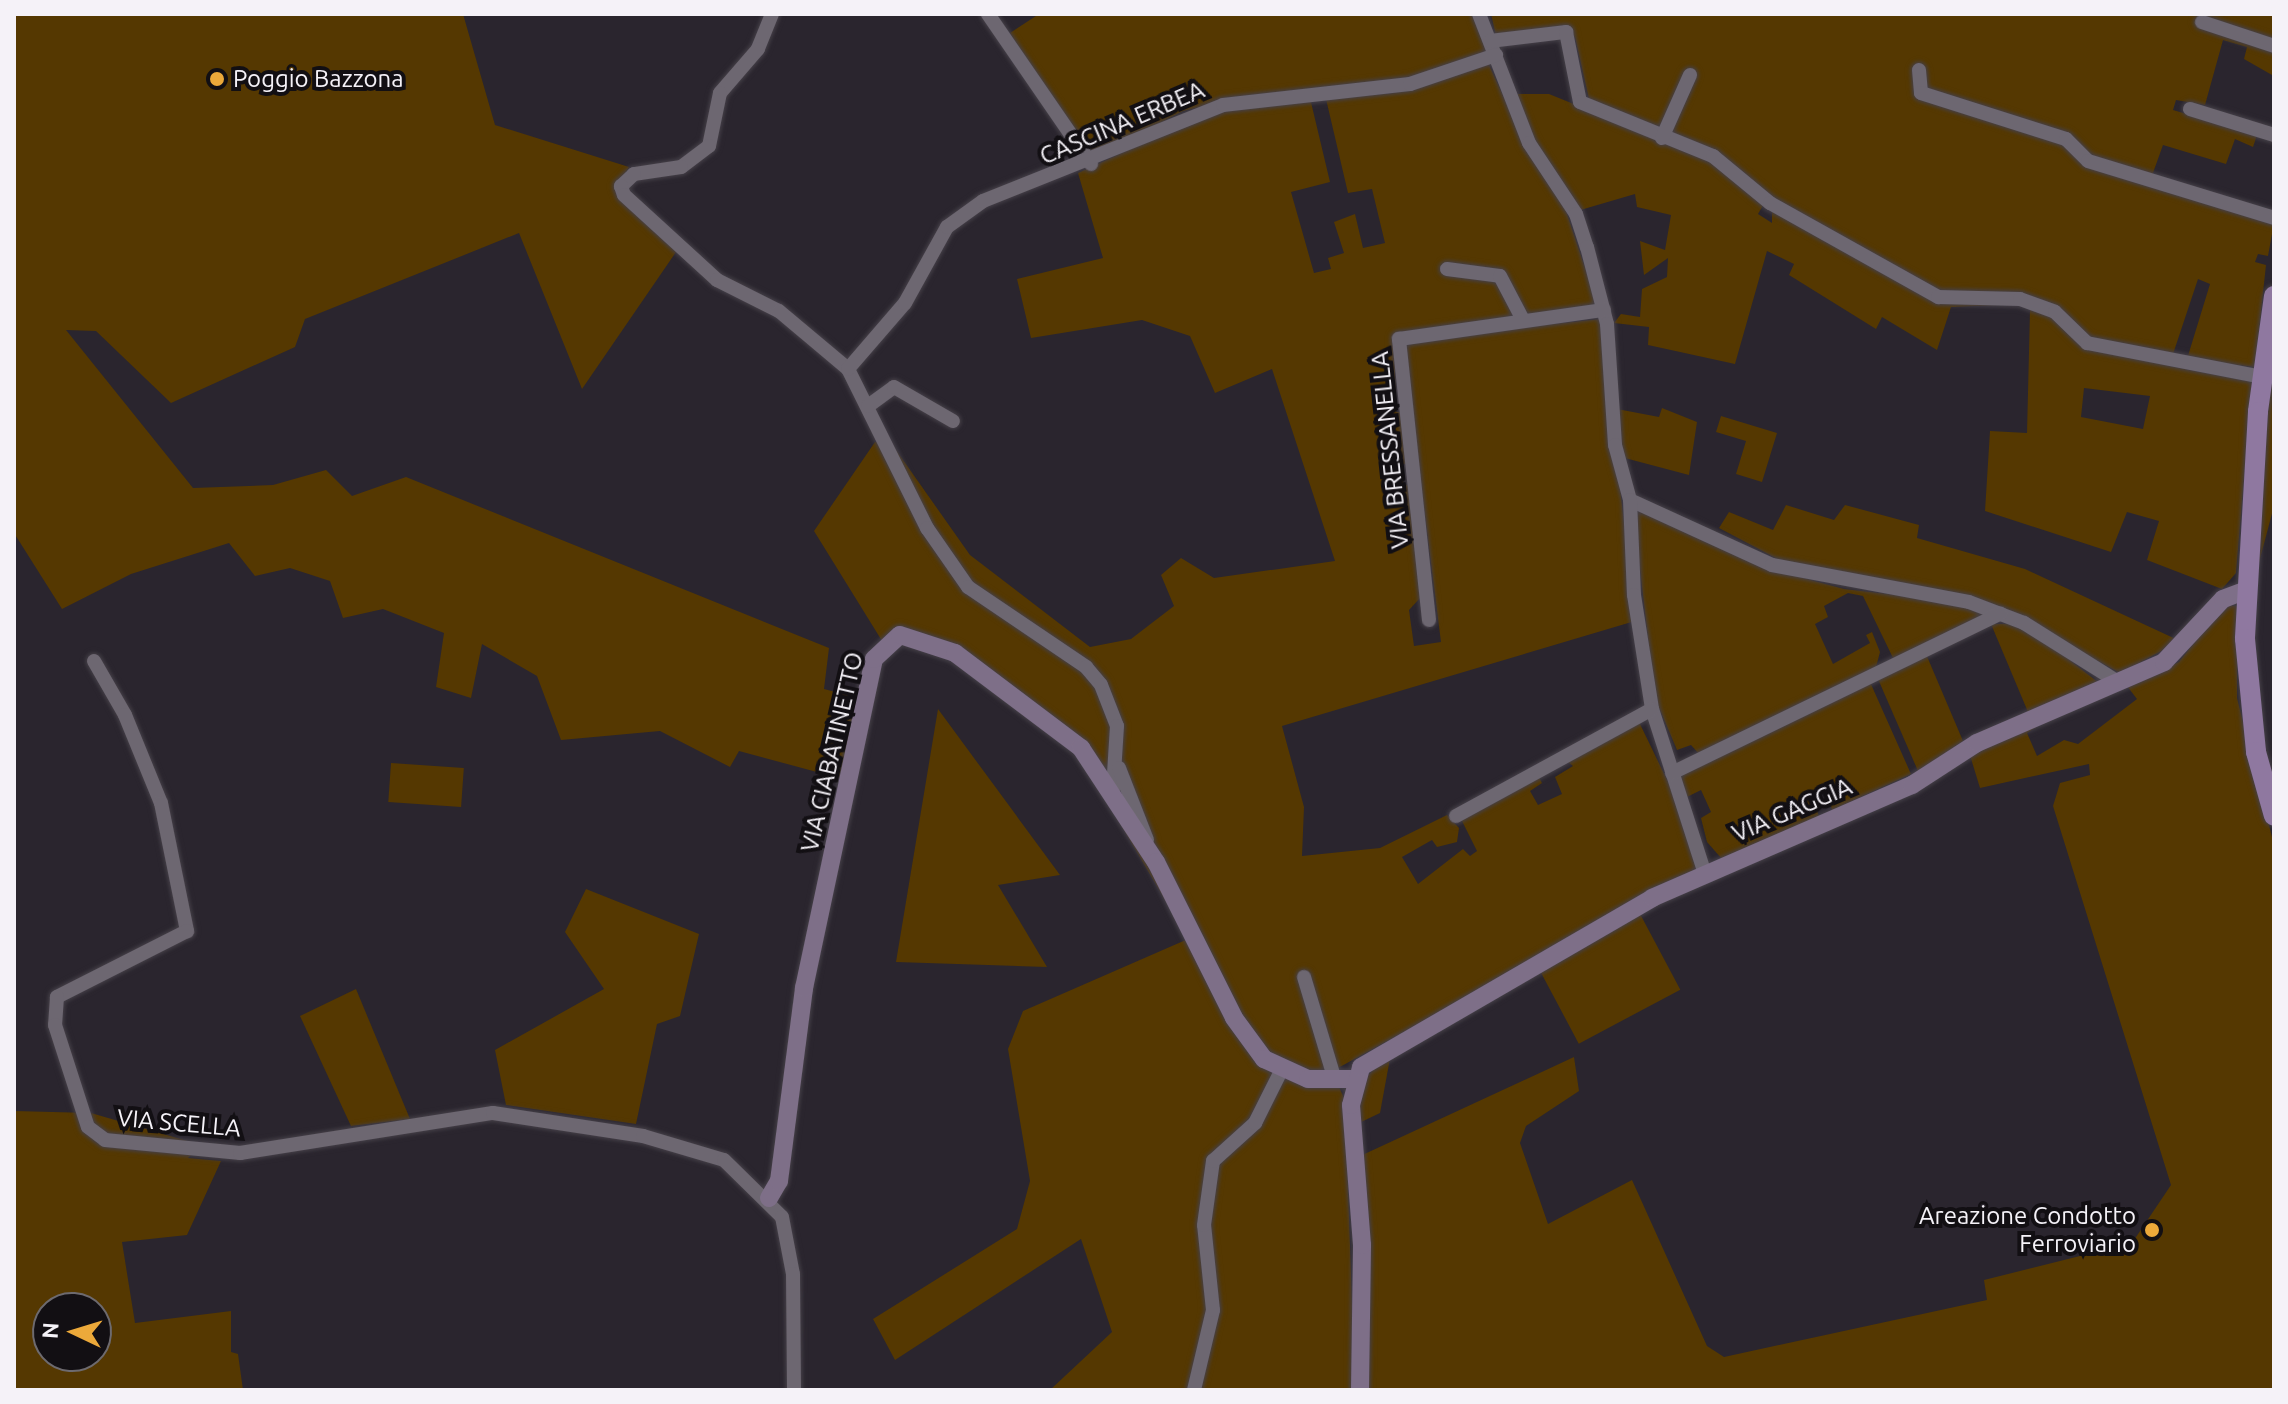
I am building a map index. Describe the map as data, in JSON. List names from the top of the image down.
{
  "streets": {
    "street": [
      "CASCINA ERBEA",
      "VIA BRESSANELLA",
      "VIA CIABATINETTO",
      "VIA GAGGIA",
      "VIA SCELLA"
    ]
  },
  "crossings": [
    ["VIA CIABATINETTO", "VIA SCELLA"]
  ],
  "places": ["Poggio Bazzona", "Areazione Condotto Ferroviario"],
  "north": "left"
}
